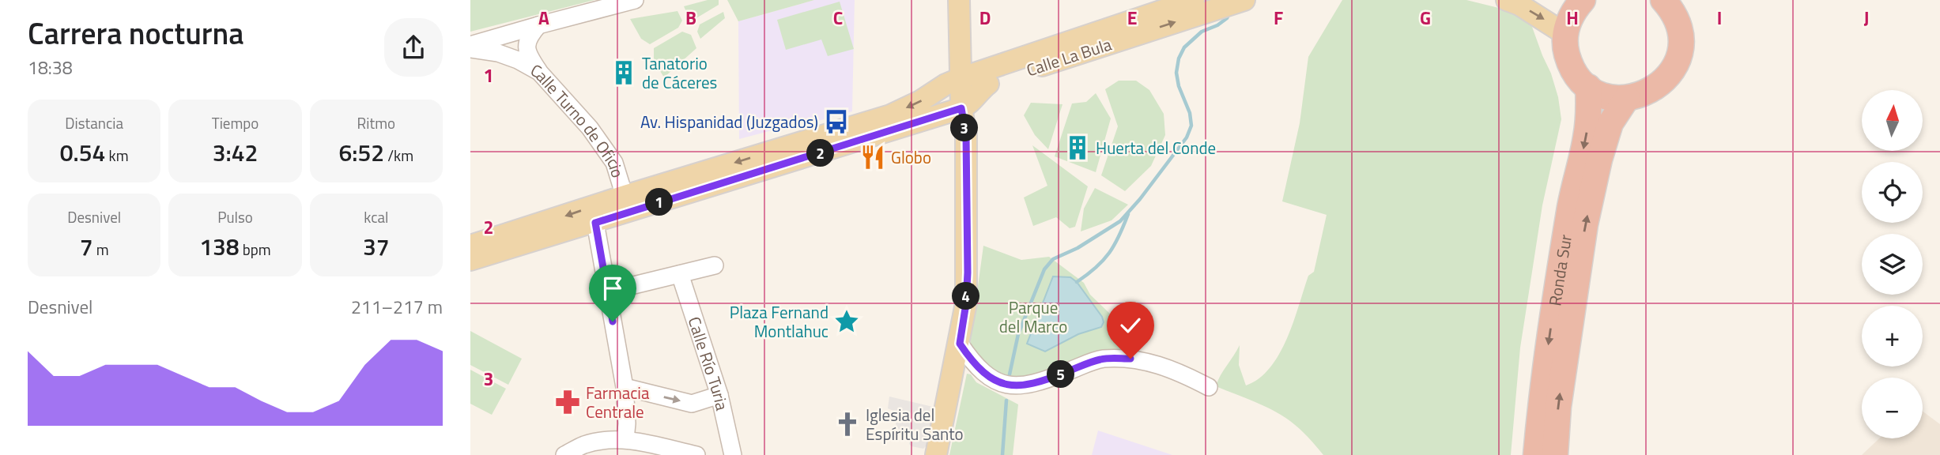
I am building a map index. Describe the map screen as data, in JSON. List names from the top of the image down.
{
  "streets": {
    "highway": ["Ronda Sur"],
    "main road": ["Calle La Bula"],
    "street": ["Calle Turno de Oficio", "Calle Río Turia"]
  },
  "parks": ["Parque del Marco"],
  "places": {
    "building": ["Tanatorio de Cáceres", "Huerta del Conde"],
    "bus stop": ["Av. Hispanidad (Juzgados)"],
    "restaurant": ["Globo"],
    "place": ["Plaza Fernand Montlahuc"],
    "pharmacy": ["Farmacia Centrale"],
    "church": ["Iglesia del Espíritu Santo"]
  },
  "north": "top",
  "page": {
    "heading": ["Carrera nocturna", "18:38"],
    "map_buttons": ["+", "−"],
    "stats": [
      ["Distancia", "0.54 km"],
      ["Tiempo", "3:42"],
      ["Ritmo", "6:52 /km"],
      ["Desnivel", "7 m"],
      ["Pulso", "138 bpm"],
      ["kcal", "37"]
    ],
    "pins": [
      "3",
      "2",
      "1",
      "4",
      "5"
    ],
    "chart": ["Desnivel", "211–217 m"]
  },
  "grid": {
    "columns": [
      "A",
      "B",
      "C",
      "D",
      "E",
      "F",
      "G",
      "H",
      "I",
      "J"
    ],
    "rows": ["1", "2", "3"]
  }
}
